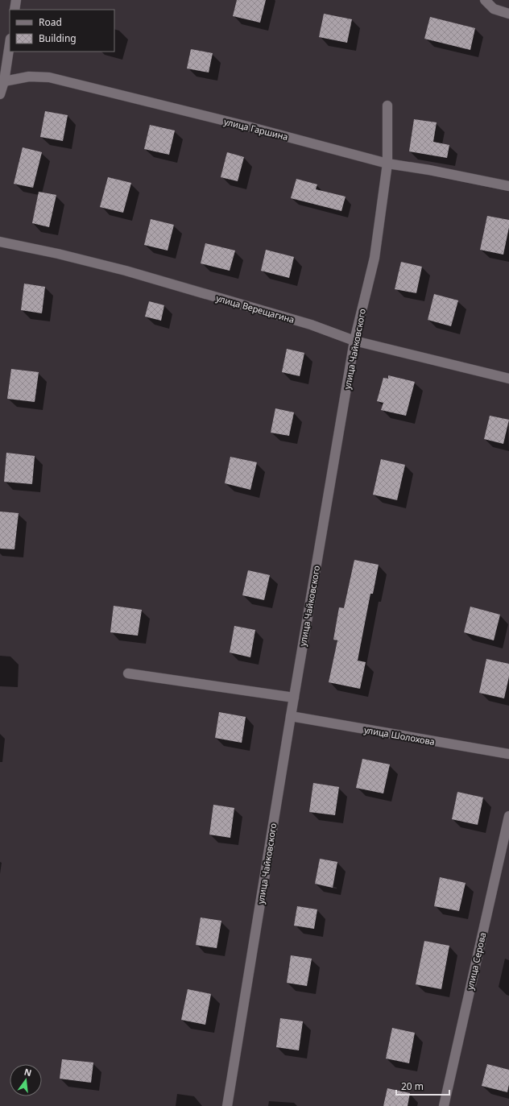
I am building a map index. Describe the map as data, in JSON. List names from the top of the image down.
{
  "streets": {
    "street": [
      "улица Гаршина",
      "улица Верещагина",
      "улица Чайковского",
      "улица Шолохова",
      "улица Серова"
    ]
  },
  "crossings": [
    ["улица Гаршина", "улица Чайковского"],
    ["улица Верещагина", "улица Чайковского"],
    ["улица Чайковского", "улица Шолохова"]
  ],
  "legend": ["Road", "Building"],
  "scale_bar": "20 m",
  "north": "top"
}
